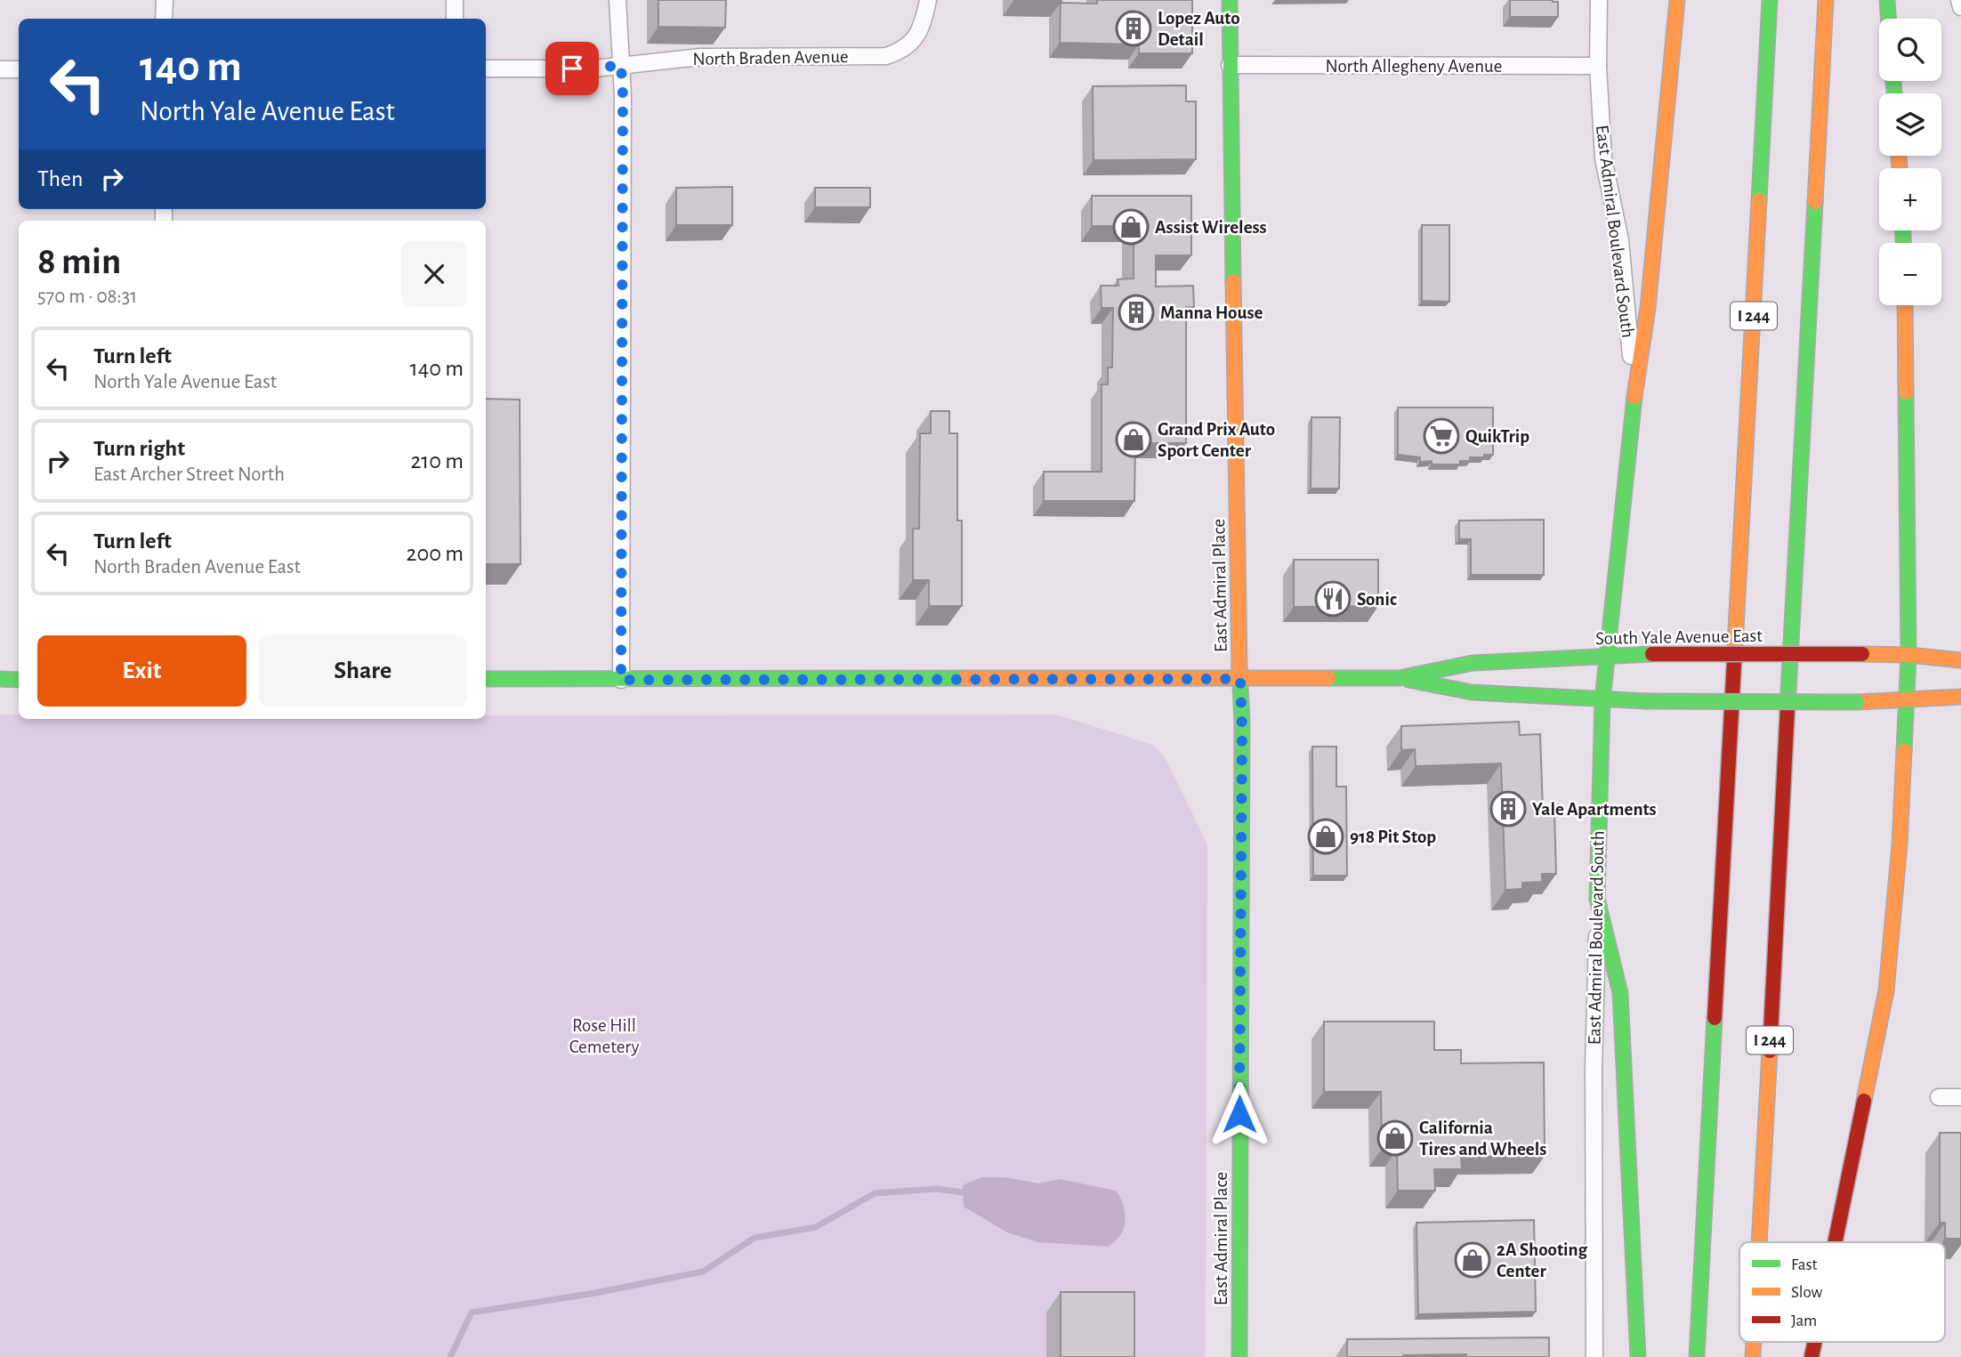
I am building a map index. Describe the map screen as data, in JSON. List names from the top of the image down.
{
  "streets": {
    "main road": [
      "East Admiral Boulevard South",
      "I 244",
      "East Admiral Place",
      "South Yale Avenue East"
    ],
    "street": ["North Braden Avenue", "North Allegheny Avenue"]
  },
  "crossings": [
    ["North Allegheny Avenue", "East Admiral Boulevard South"],
    ["North Allegheny Avenue", "East Admiral Place"],
    ["East Admiral Boulevard South", "South Yale Avenue East"],
    ["East Admiral Place", "South Yale Avenue East"]
  ],
  "parks": ["Rose Hill Cemetery"],
  "places": {
    "building": ["Lopez Auto Detail", "Manna House", "Yale Apartments"],
    "shop": [
      "Assist Wireless",
      "Grand Prix Auto Sport Center",
      "918 Pit Stop",
      "California Tires and Wheels",
      "2A Shooting Center"
    ],
    "supermarket": ["QuikTrip"],
    "restaurant": ["Sonic"]
  },
  "legend": ["Fast", "Slow", "Jam"],
  "page": {
    "map_buttons": ["+", "−"],
    "turn": ["140 m", "North Yale Avenue East"],
    "then": "Then",
    "heading": ["8 min", "570 m · 08:31"],
    "list": [
      {
        "name": "Turn left",
        "note": "North Yale Avenue East",
        "value": "140 m"
      },
      {
        "name": "Turn right",
        "note": "East Archer Street North",
        "value": "210 m"
      },
      {
        "name": "Turn left",
        "note": "North Braden Avenue East",
        "value": "200 m"
      }
    ],
    "buttons": ["Exit", "Share"]
  }
}
